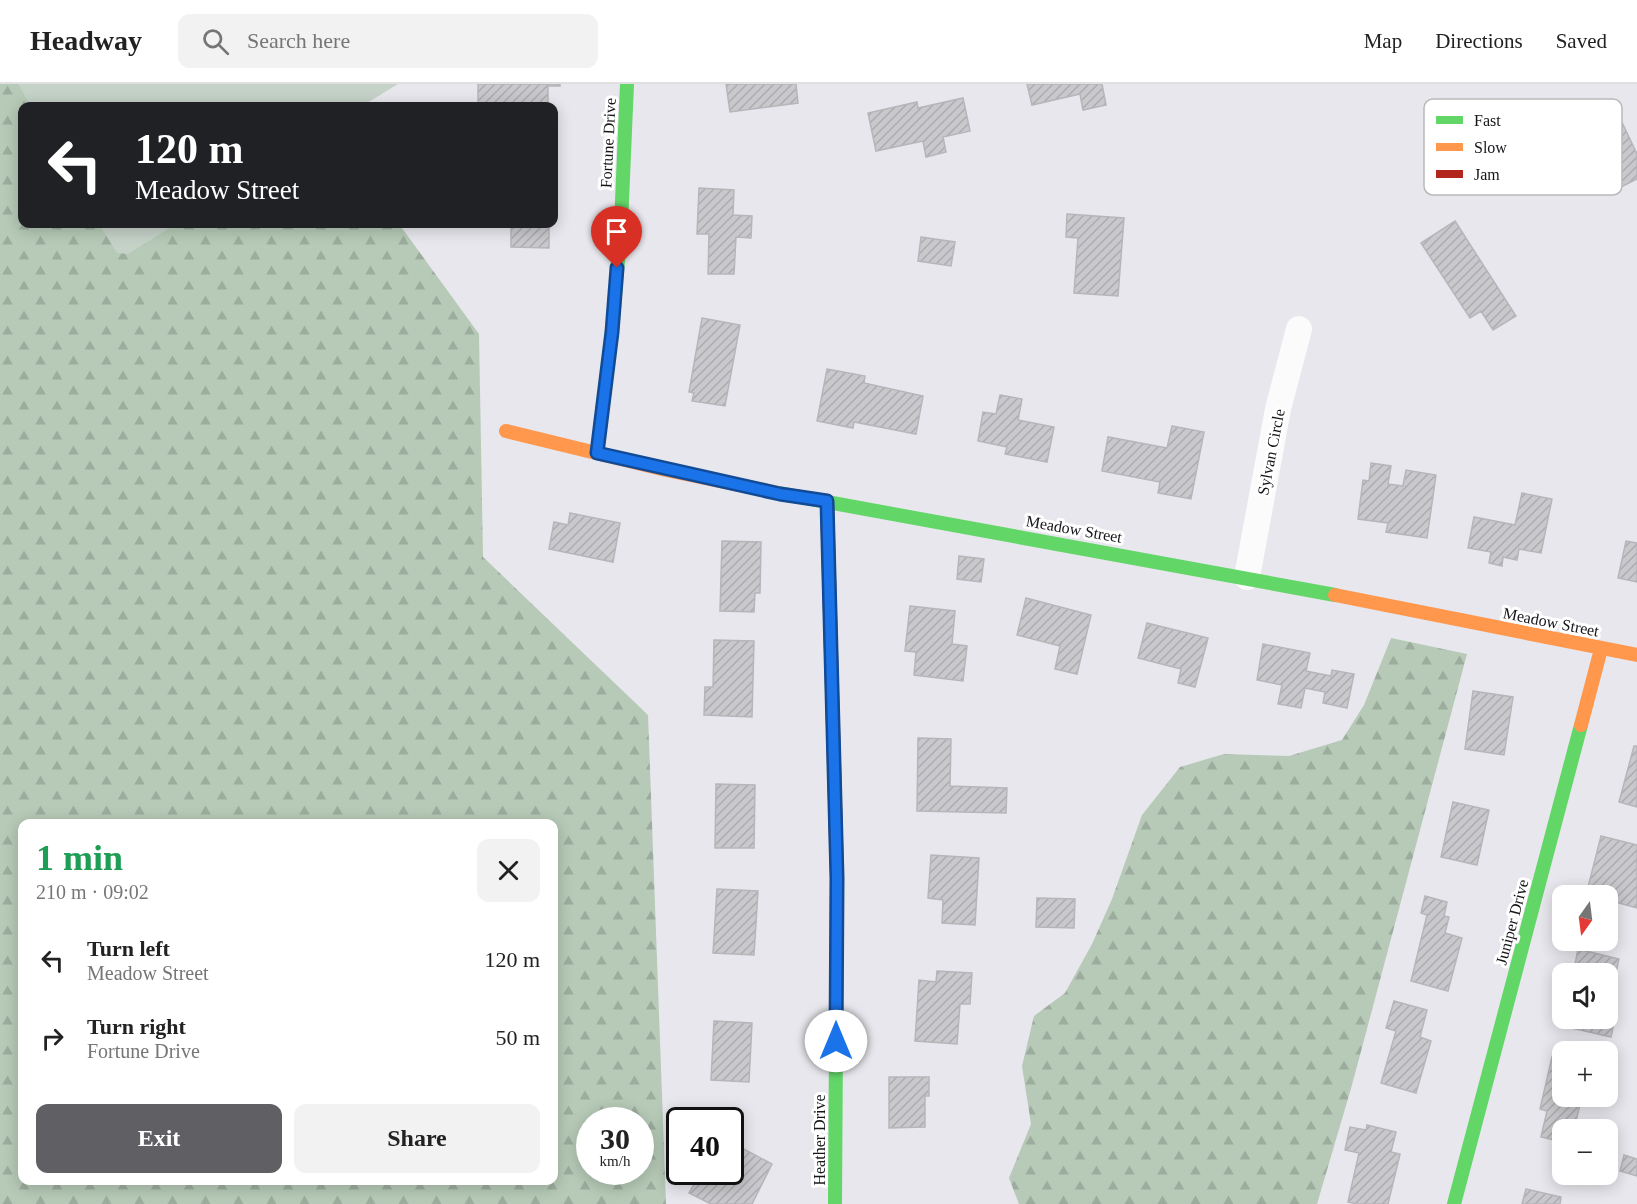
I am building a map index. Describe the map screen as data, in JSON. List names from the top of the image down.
{
  "streets": {
    "street": [
      "Fortune Drive",
      "Sylvan Circle",
      "Meadow Street",
      "Juniper Drive",
      "Heather Drive"
    ]
  },
  "crossings": [
    ["Fortune Drive", "Meadow Street"],
    ["Sylvan Circle", "Meadow Street"],
    ["Meadow Street", "Juniper Drive"],
    ["Meadow Street", "Heather Drive"]
  ],
  "legend": ["Fast", "Slow", "Jam"],
  "north": "bottom",
  "page": {
    "header": "Headway",
    "search": "Search here",
    "nav": ["Map", "Directions", "Saved"],
    "turn": ["120 m", "Meadow Street"],
    "heading": ["1 min", "210 m · 09:02"],
    "map_buttons": ["+", "−"],
    "list": [
      {
        "name": "Turn left",
        "note": "Meadow Street",
        "value": "120 m"
      },
      {
        "name": "Turn right",
        "note": "Fortune Drive",
        "value": "50 m"
      }
    ],
    "buttons": ["Exit", "Share"],
    "speed": "30 km/h",
    "limit": "40"
  }
}
